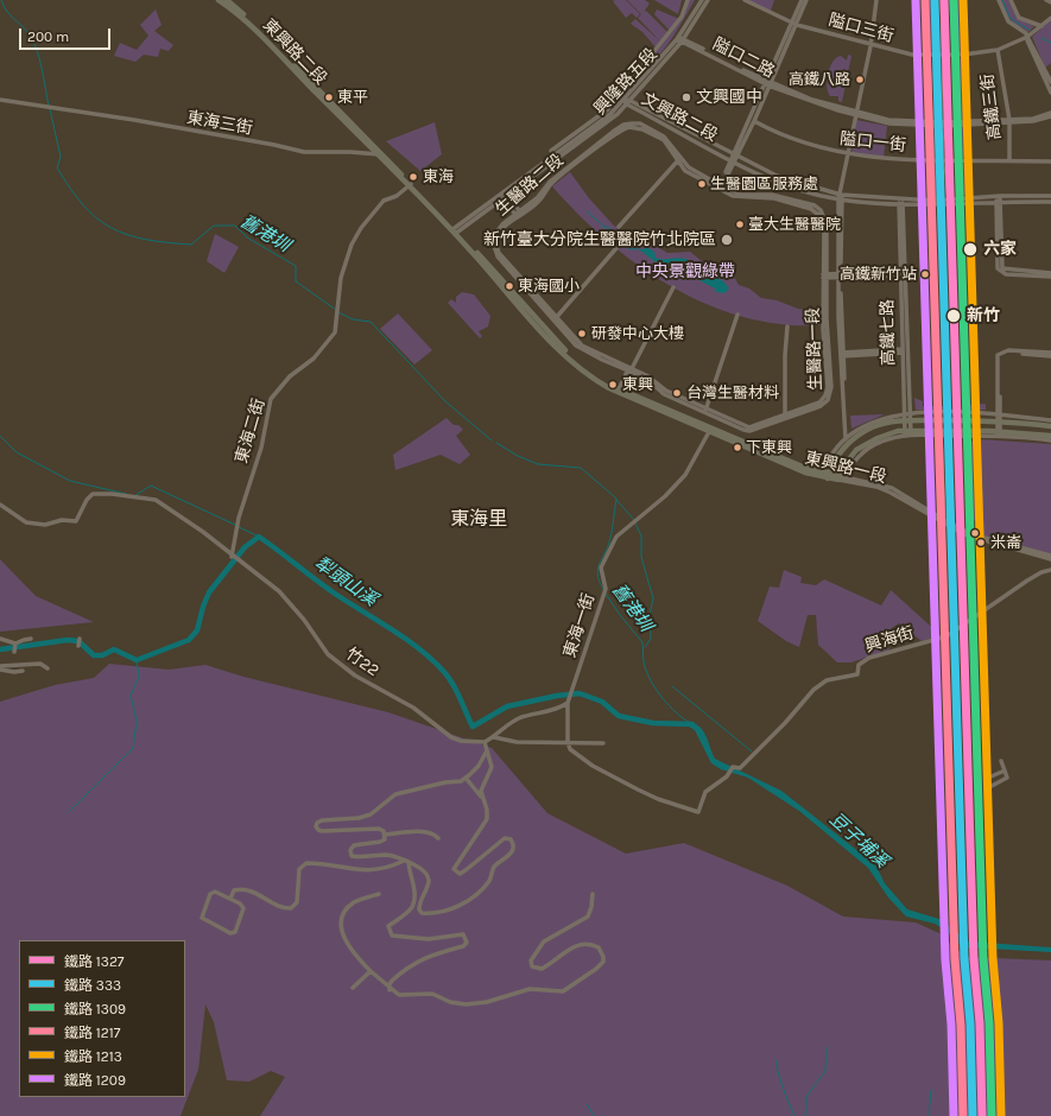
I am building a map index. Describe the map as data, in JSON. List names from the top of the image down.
{
  "streets": {
    "main road": ["東興路二段", "東興路一段"],
    "street": [
      "隘口三街",
      "隘口二路",
      "興隆路五段",
      "高鐵三街",
      "文興路二段",
      "東海三街",
      "隘口一街",
      "生醫路二段",
      "高鐵七路",
      "生醫路一段",
      "東海二街",
      "東海一街",
      "興海街",
      "竹22"
    ]
  },
  "crossings": [
    ["隘口三街", "高鐵三街"],
    ["東興路二段", "東海三街"],
    ["東興路二段", "東海二街"],
    ["東興路二段", "東興路一段"],
    ["隘口二路", "興隆路五段"],
    ["隘口二路", "高鐵三街"],
    ["興隆路五段", "文興路二段"],
    ["興隆路五段", "東興路一段"],
    ["高鐵三街", "隘口一街"],
    ["文興路二段", "高鐵七路"],
    ["生醫路二段", "生醫路一段"],
    ["東海二街", "東興路一段"],
    ["東海二街", "竹22"],
    ["東興路一段", "東海一街"],
    ["東海一街", "竹22"]
  ],
  "districts": ["東海里"],
  "water": ["舊港圳", "犁頭山溪", "豆子埔溪"],
  "parks": ["中央景觀綠帶"],
  "places": [
    "高鐵八路",
    "東平",
    "文興國中",
    "東海",
    "生醫園區服務處",
    "臺大生醫醫院",
    "新竹臺大分院生醫醫院竹北院區",
    "六家",
    "高鐵新竹站",
    "東海國小",
    "新竹",
    "研發中心大樓",
    "東興",
    "台灣生醫材料",
    "下東興",
    "米崙"
  ],
  "lines": [
    "rail line 1327",
    "rail line 333",
    "rail line 1309",
    "rail line 1217",
    "rail line 1213",
    "rail line 1209"
  ],
  "legend": [
    "鐵路 1327",
    "鐵路 333",
    "鐵路 1309",
    "鐵路 1217",
    "鐵路 1213",
    "鐵路 1209"
  ],
  "scale_bar": "200 m"
}
